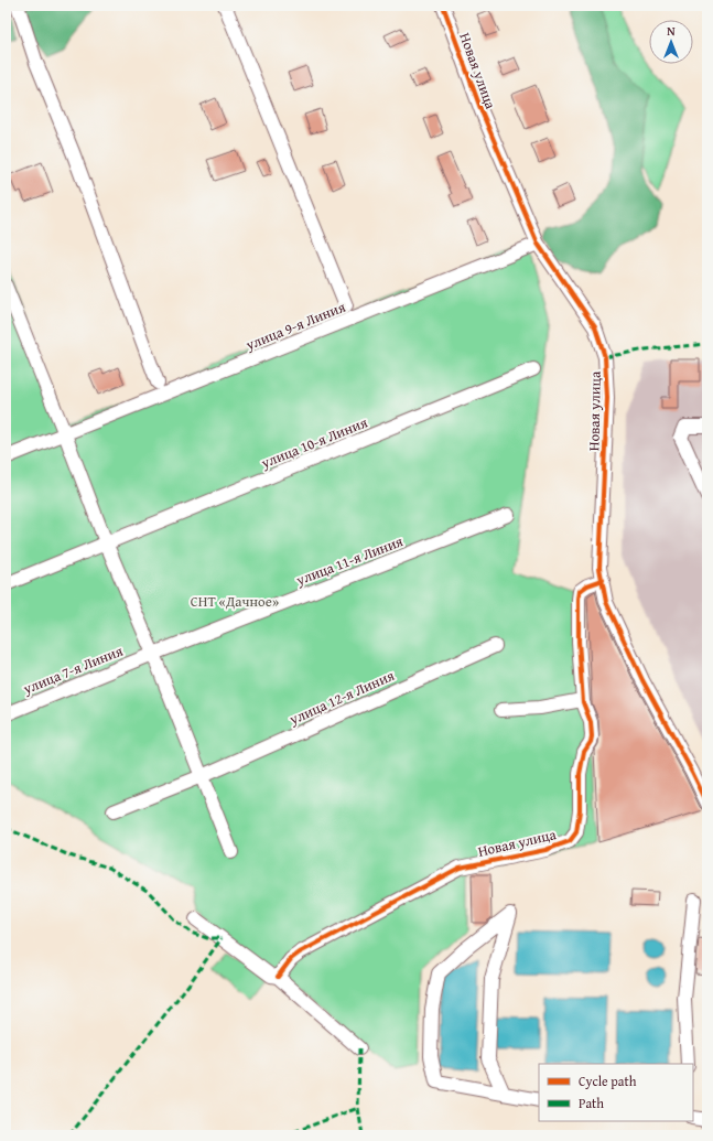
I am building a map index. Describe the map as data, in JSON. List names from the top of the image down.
{
  "streets": {
    "street": [
      "Новая улица",
      "улица 9-я Линия",
      "улица 10-я Линия",
      "улица 11-я Линия",
      "улица 7-я Линия",
      "улица 12-я Линия"
    ]
  },
  "crossings": [
    ["Новая улица", "улица 9-я Линия"],
    ["улица 11-я Линия", "улица 7-я Линия"]
  ],
  "parks": ["СНТ «Дачное»"],
  "legend": ["Cycle path", "Path"],
  "north": "top"
}
